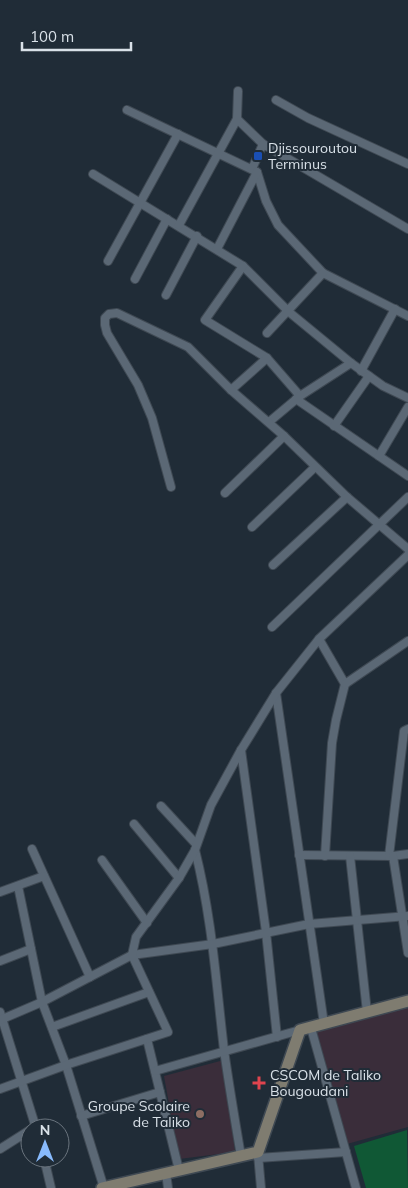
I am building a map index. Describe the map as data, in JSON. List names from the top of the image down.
{
  "places": {
    "transit": ["Djissouroutou Terminus"],
    "health": ["CSCOM de Taliko Bougoudani"],
    "other": ["Groupe Scolaire de Taliko"]
  },
  "scale_bar": "100 m",
  "north": "top"
}
